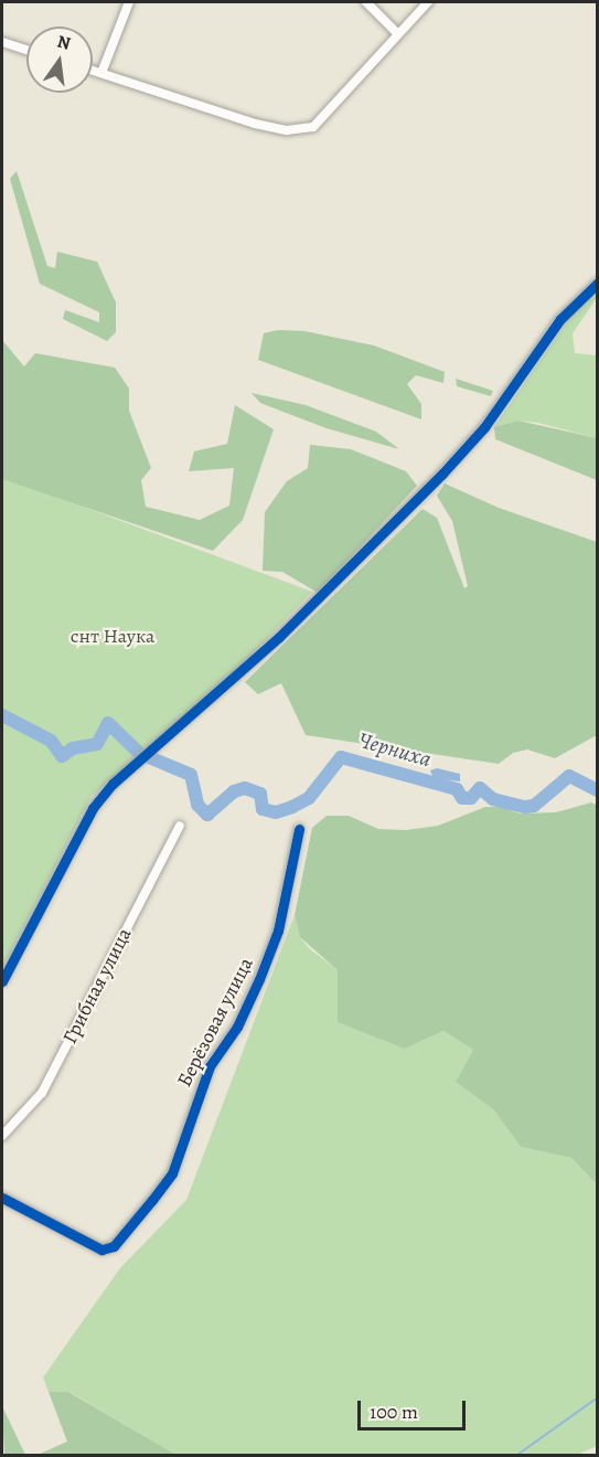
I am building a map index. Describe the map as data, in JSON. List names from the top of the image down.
{
  "streets": {
    "street": ["Грибная улица", "Берёзовая улица"]
  },
  "water": ["Черниха"],
  "parks": ["снт Наука"],
  "scale_bar": "100 m",
  "north": "top"
}
